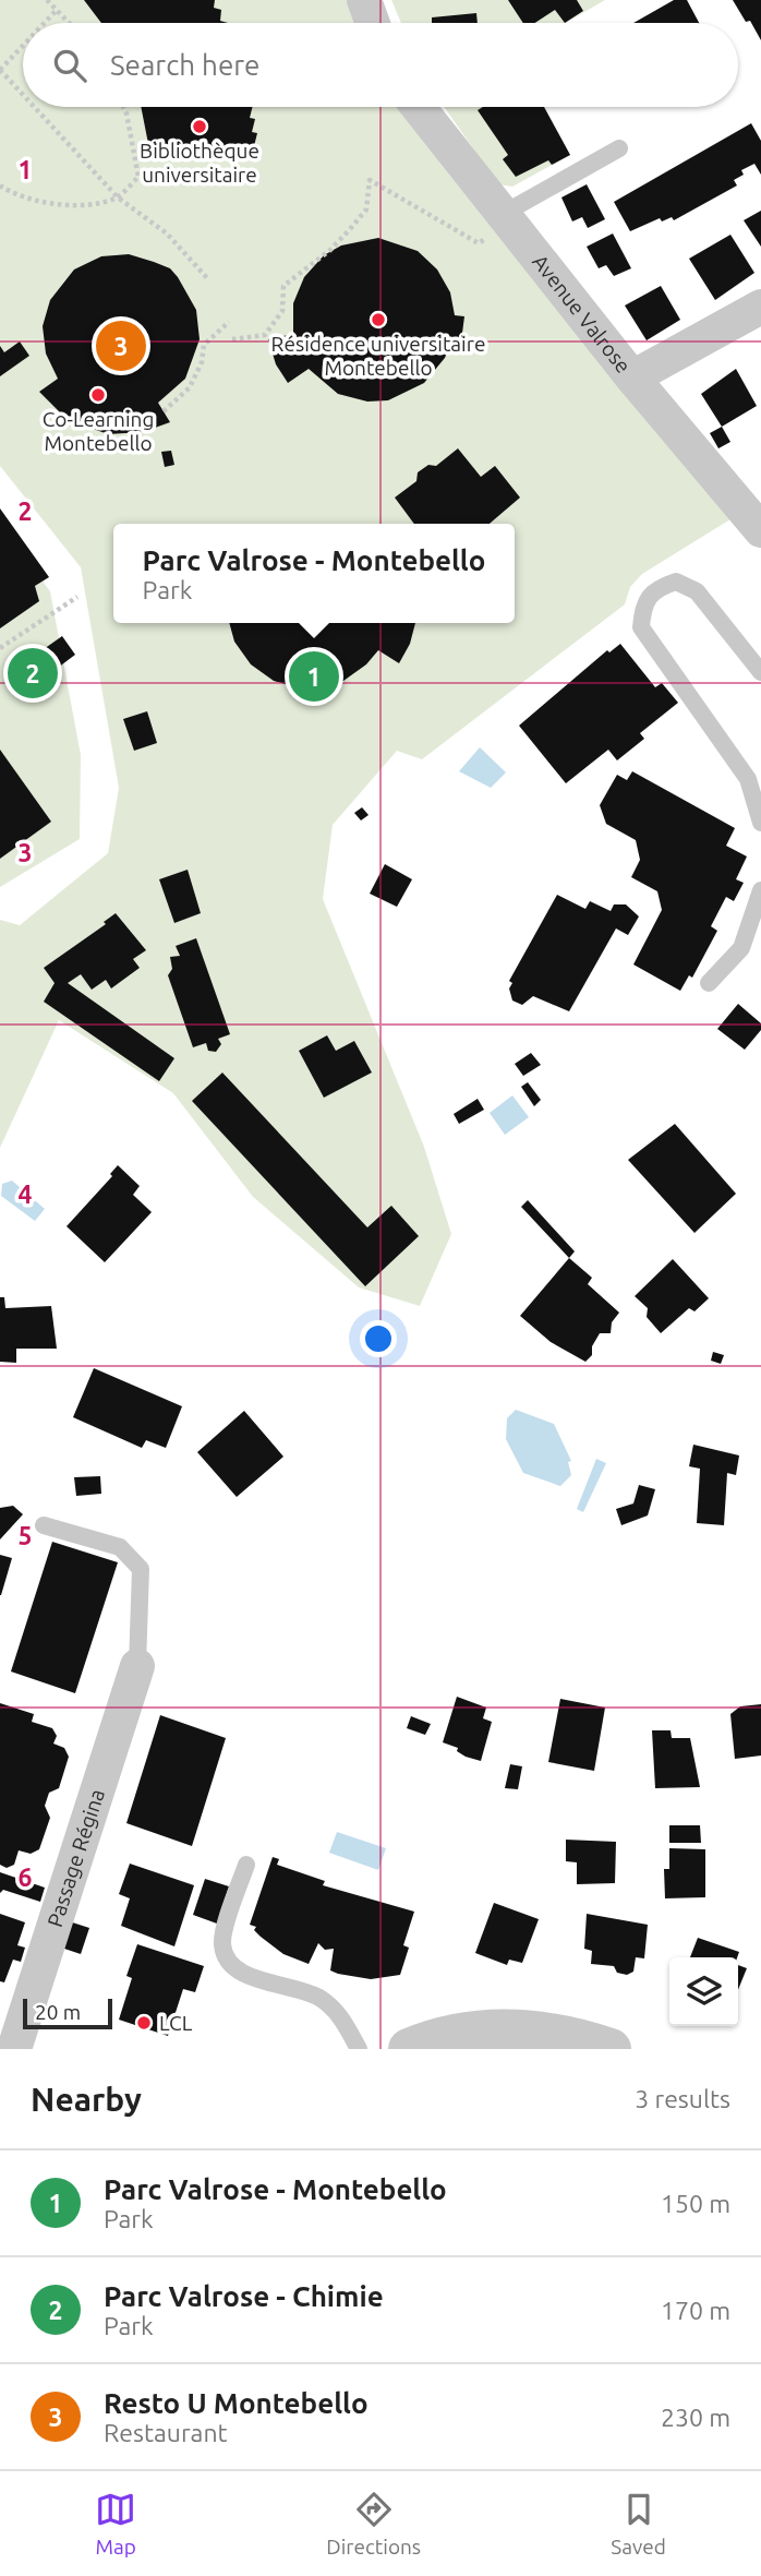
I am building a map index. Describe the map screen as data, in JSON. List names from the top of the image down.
{
  "streets": {
    "street": ["Avenue Valrose", "Passage Régina"]
  },
  "places": [
    "Bibliothèque universitaire",
    "Résidence universitaire Montebello",
    "Co-Learning Montebello",
    "LCL"
  ],
  "scale_bar": "20 m",
  "page": {
    "search": "Search here",
    "pins": ["3", "2", "1"],
    "popup": ["Parc Valrose - Montebello", "Park"],
    "scale": "20 m",
    "heading": ["Nearby", "3 results"],
    "list": [
      {
        "mark": "1",
        "name": "Parc Valrose - Montebello",
        "note": "Park",
        "value": "150 m"
      },
      {
        "mark": "2",
        "name": "Parc Valrose - Chimie",
        "note": "Park",
        "value": "170 m"
      },
      {
        "mark": "3",
        "name": "Resto U Montebello",
        "note": "Restaurant",
        "value": "230 m"
      }
    ],
    "nav": ["Map", "Directions", "Saved"]
  },
  "grid": {
    "rows": [
      "1",
      "2",
      "3",
      "4",
      "5",
      "6"
    ]
  }
}
